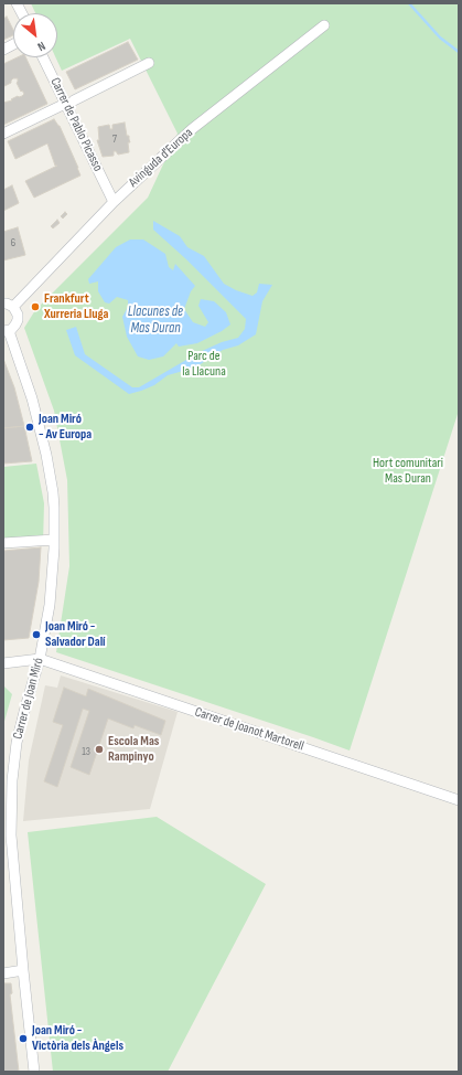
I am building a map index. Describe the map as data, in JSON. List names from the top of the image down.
{
  "streets": {
    "street": [
      "Carrer de Pablo Picasso",
      "Avinguda d'Europa",
      "Carrer de Joan Miró",
      "Carrer de Joanot Martorell"
    ]
  },
  "crossings": [
    ["Carrer de Pablo Picasso", "Avinguda d'Europa"],
    ["Carrer de Joan Miró", "Carrer de Joanot Martorell"]
  ],
  "water": ["Llacunes de Mas Duran"],
  "parks": ["Parc de la Llacuna", "Hort comunitari Mas Duran"],
  "places": [
    "Frankfurt Xurreria Lluga",
    "Joan Miró - Av Europa",
    "Joan Miró - Salvador Dalí",
    "Escola Mas Rampinyo",
    "Joan Miró - Victòria dels Àngels"
  ],
  "house_numbers": ["7", "6", "13"],
  "north": "bottom right"
}
